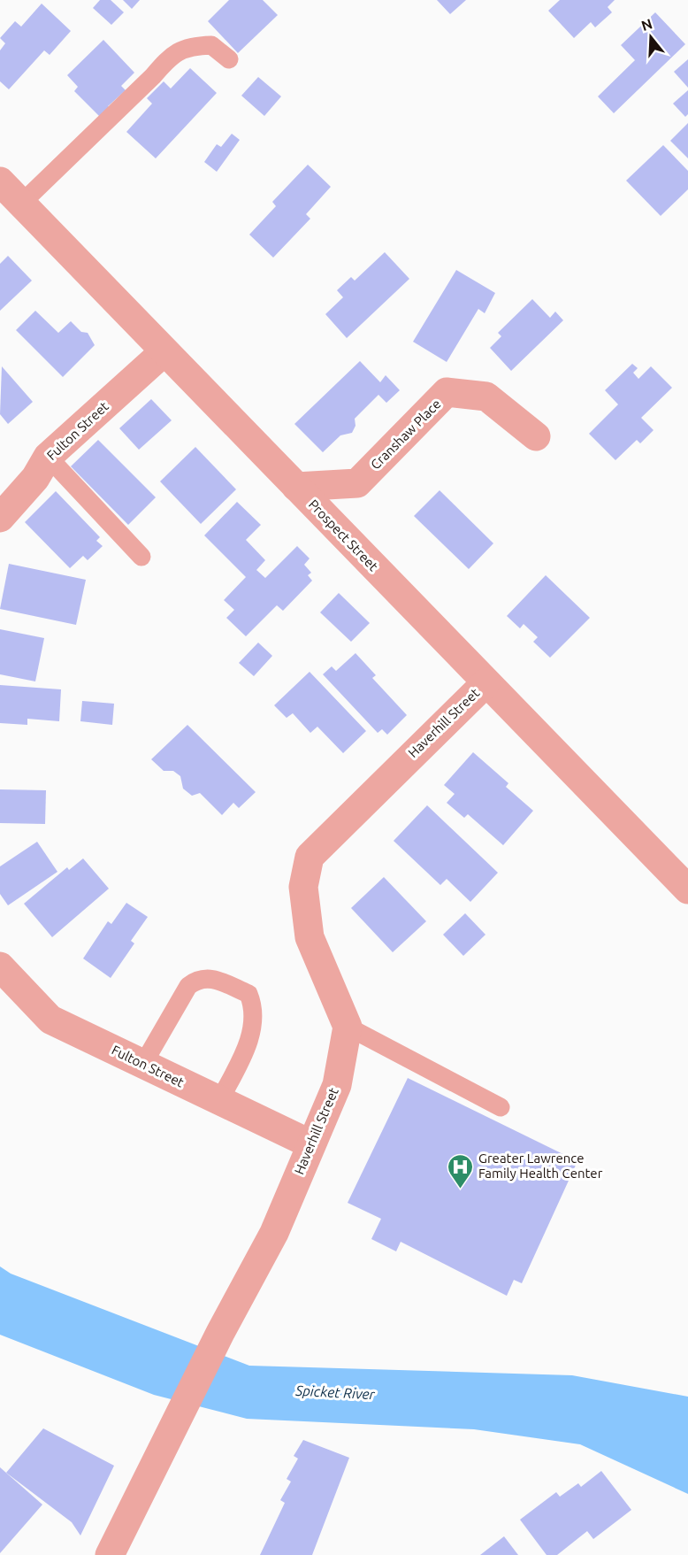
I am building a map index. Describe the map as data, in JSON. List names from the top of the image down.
{
  "streets": {
    "street": [
      "Fulton Street",
      "Cranshaw Place",
      "Prospect Street",
      "Haverhill Street"
    ]
  },
  "crossings": [
    ["Fulton Street", "Prospect Street"],
    ["Fulton Street", "Haverhill Street"],
    ["Cranshaw Place", "Prospect Street"],
    ["Prospect Street", "Haverhill Street"]
  ],
  "water": ["Spicket River"],
  "places": {
    "hospital": ["Greater Lawrence Family Health Center"]
  },
  "north": "top"
}
